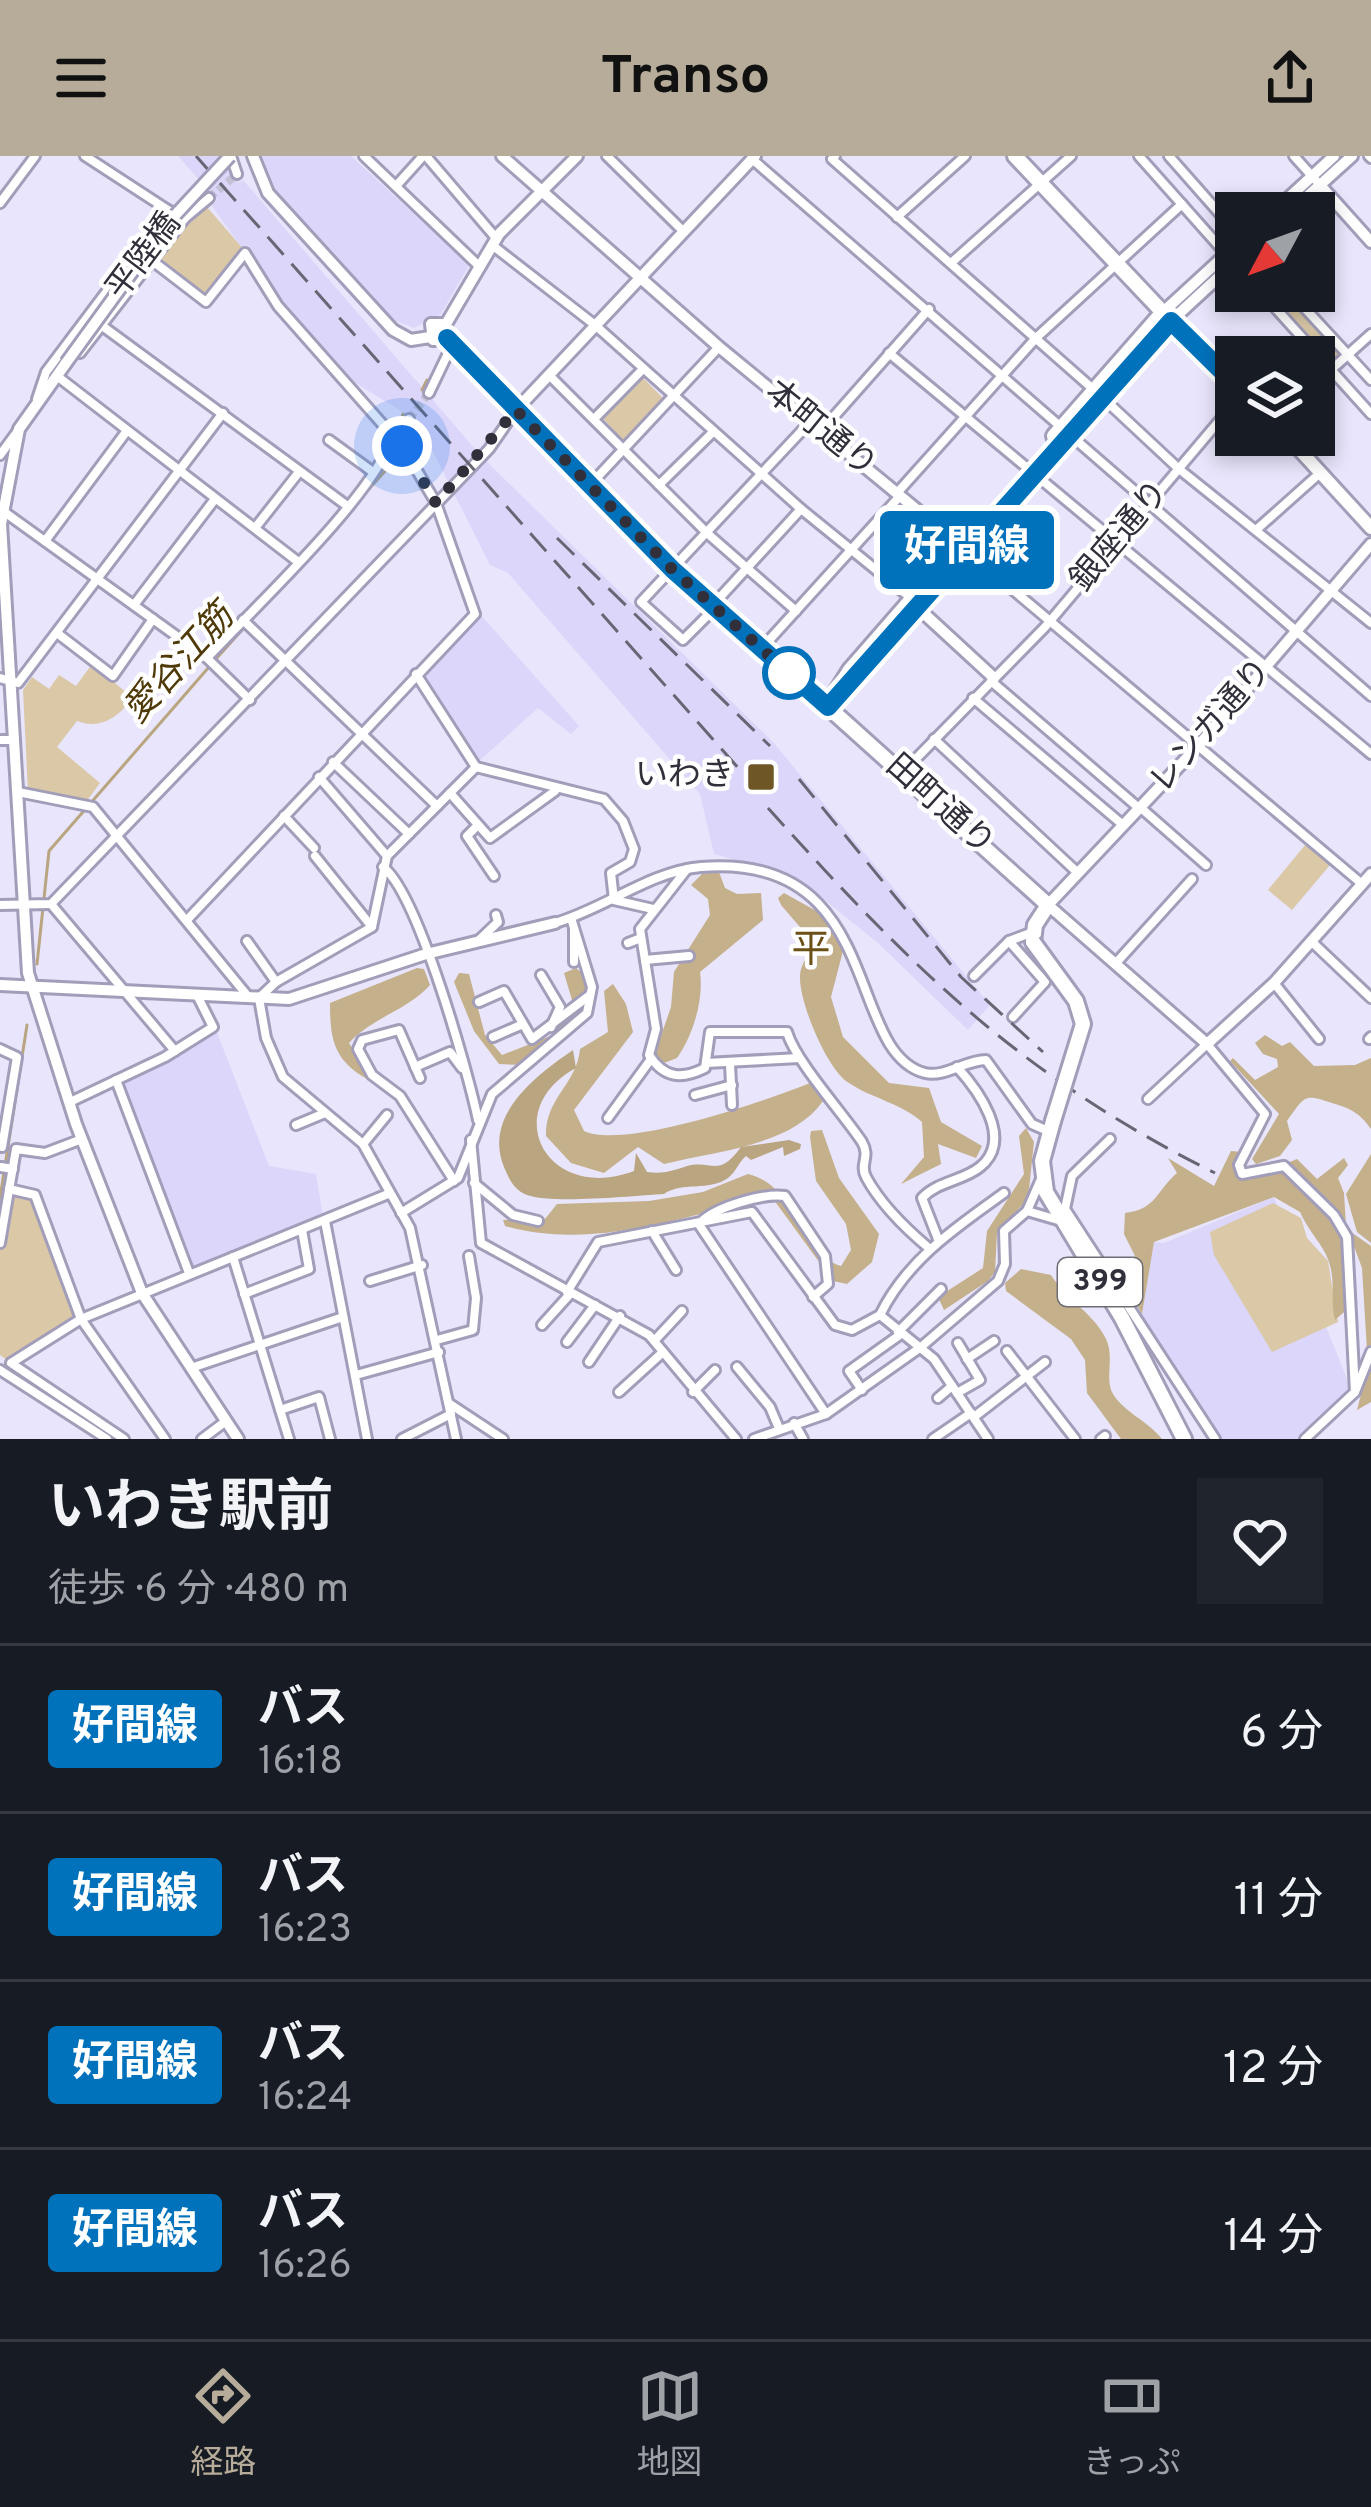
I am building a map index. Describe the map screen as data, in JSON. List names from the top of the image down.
{
  "streets": {
    "highway": ["田町通り", "399"],
    "street": [
      "平陸橋",
      "本町通り",
      "銀座通り",
      "レンガ通り"
    ]
  },
  "crossings": [
    ["本町通り", "銀座通り"],
    ["本町通り", "レンガ通り"],
    ["銀座通り", "田町通り"],
    ["レンガ通り", "田町通り"]
  ],
  "districts": ["平"],
  "water": ["愛谷江筋"],
  "places": {
    "transit": ["いわき"]
  },
  "lines": ["bus line 好間線"],
  "north": "bottom left",
  "page": {
    "header": "Transo",
    "on_map": "好間線",
    "heading": ["いわき駅前", "徒歩 · 6 分 · 480 m"],
    "list": [
      {
        "mark": "好間線",
        "name": "バス",
        "note": "16:18",
        "value": "6 分"
      },
      {
        "mark": "好間線",
        "name": "バス",
        "note": "16:23",
        "value": "11 分"
      },
      {
        "mark": "好間線",
        "name": "バス",
        "note": "16:24",
        "value": "12 分"
      },
      {
        "mark": "好間線",
        "name": "バス",
        "note": "16:26",
        "value": "14 分"
      }
    ],
    "tabs": ["経路", "地図", "きっぷ"]
  }
}
